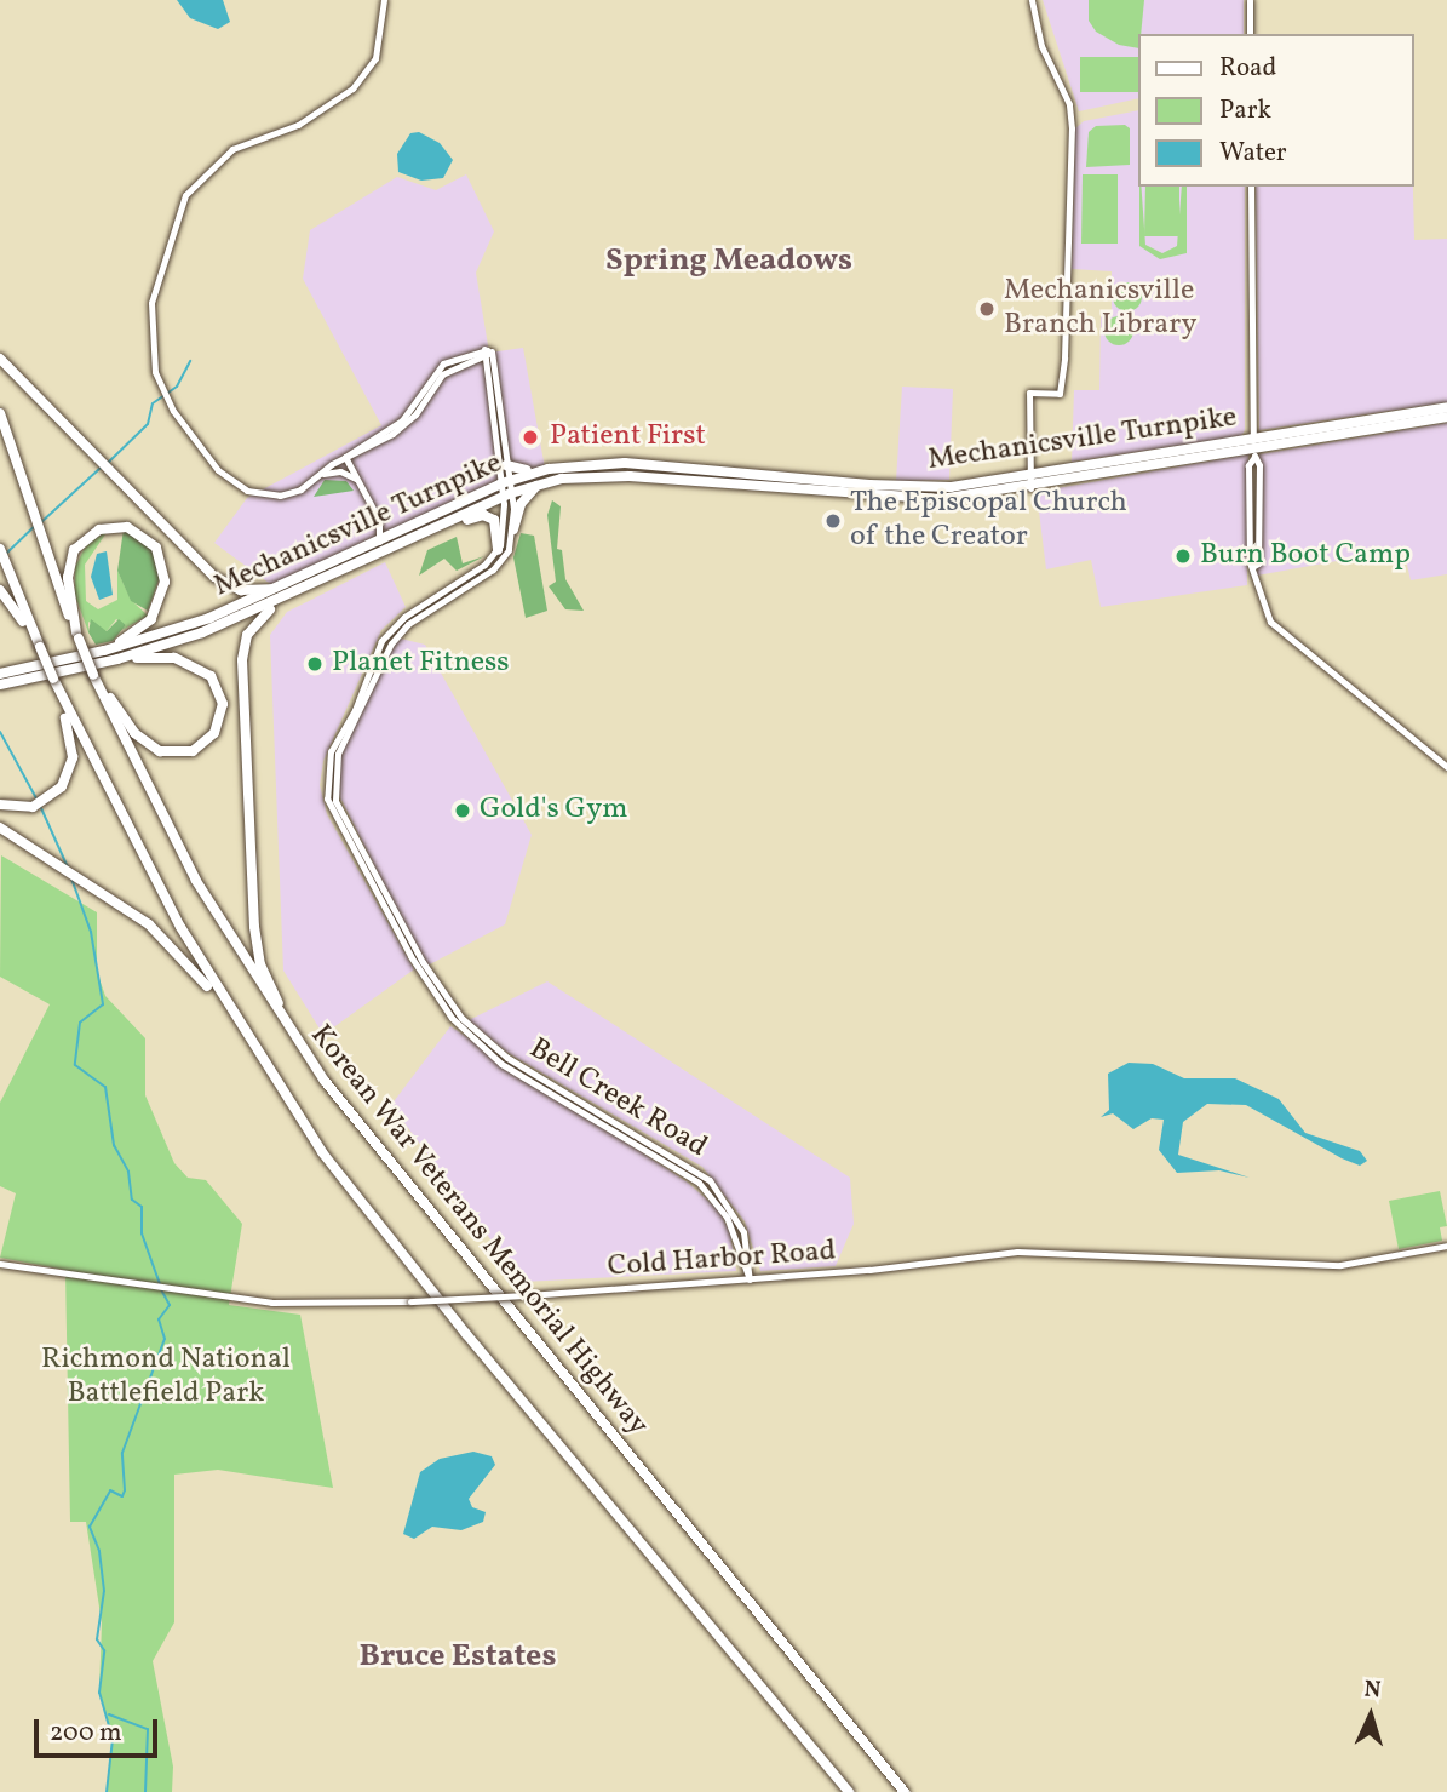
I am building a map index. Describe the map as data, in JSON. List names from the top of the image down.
{
  "streets": {
    "highway": ["Mechanicsville Turnpike", "Korean War Veterans Memorial Highway"],
    "main road": ["Bell Creek Road", "Cold Harbor Road"]
  },
  "crossings": [
    ["Mechanicsville Turnpike", "Bell Creek Road"],
    ["Bell Creek Road", "Cold Harbor Road"]
  ],
  "districts": ["Spring Meadows", "Bruce Estates"],
  "parks": ["Richmond National Battlefield Park"],
  "places": [
    "Mechanicsville Branch Library",
    "Patient First",
    "The Episcopal Church of the Creator",
    "Burn Boot Camp",
    "Planet Fitness",
    "Gold's Gym"
  ],
  "legend": ["Road", "Park", "Water"],
  "scale_bar": "200 m",
  "north": "top"
}
